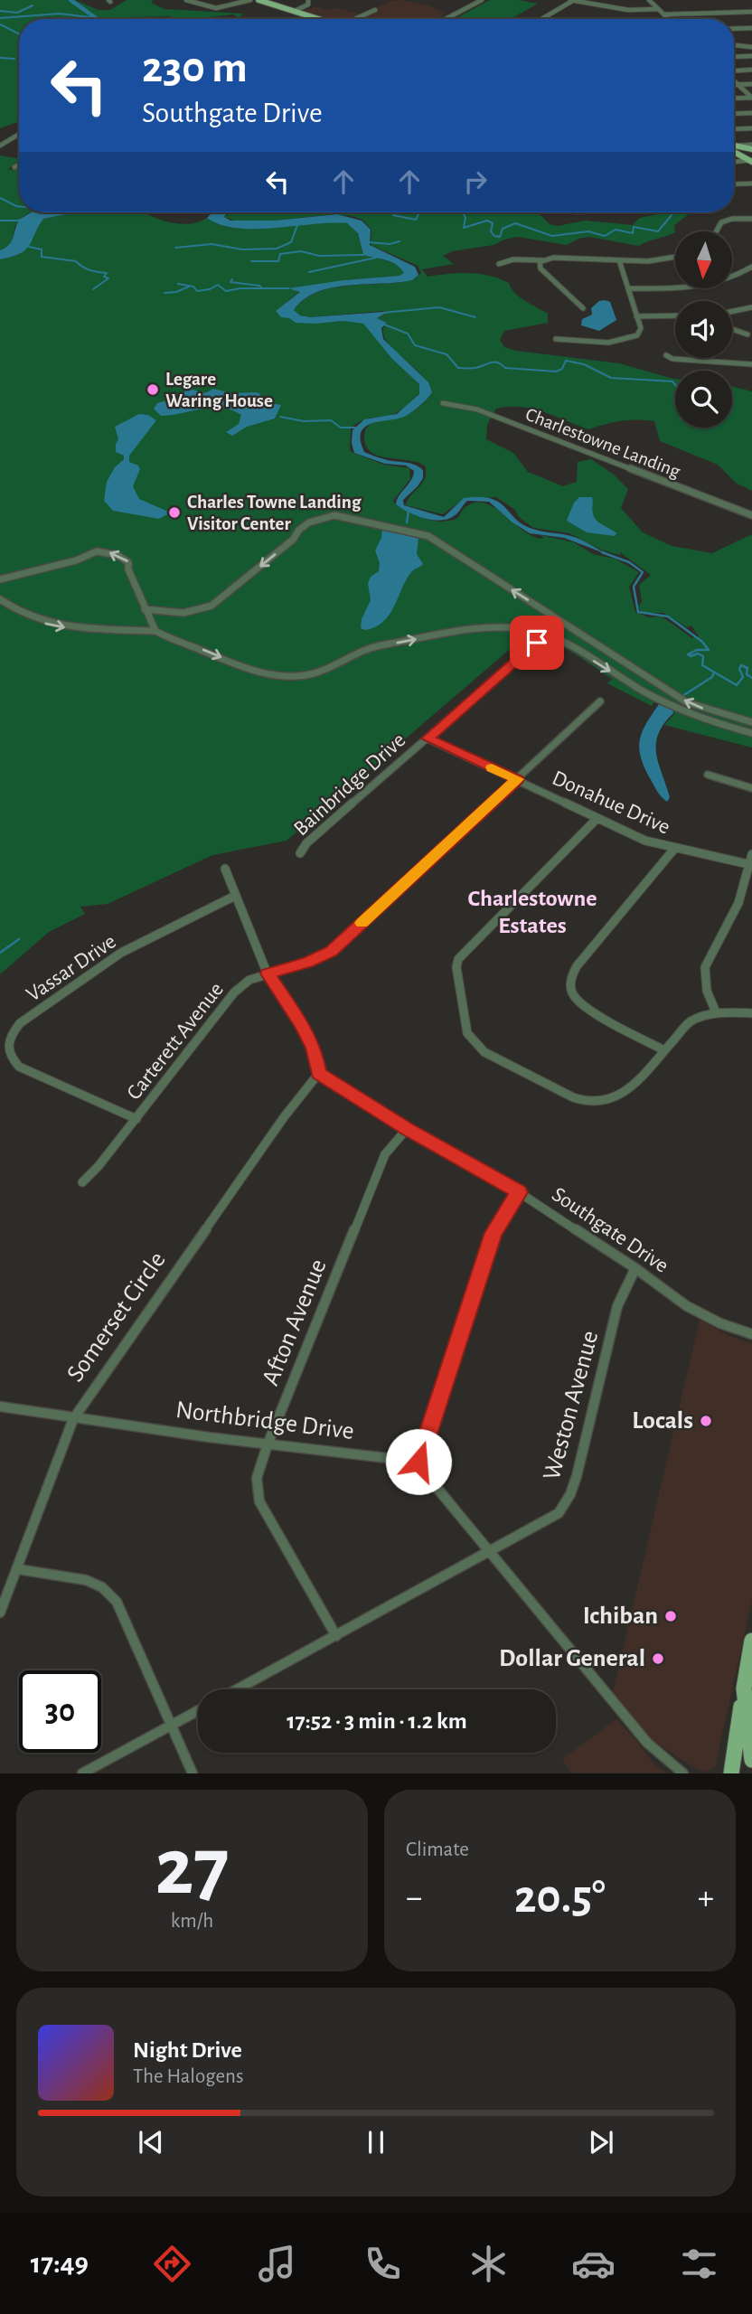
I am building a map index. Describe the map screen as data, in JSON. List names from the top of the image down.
{
  "streets": {
    "street": [
      "Charlestowne Landing",
      "Bainbridge Drive",
      "Donahue Drive",
      "Vassar Drive",
      "Carterett Avenue",
      "Southgate Drive",
      "Somerset Circle",
      "Afton Avenue",
      "Weston Avenue",
      "Northbridge Drive"
    ]
  },
  "crossings": [
    ["Bainbridge Drive", "Donahue Drive"],
    ["Donahue Drive", "Carterett Avenue"],
    ["Vassar Drive", "Carterett Avenue"],
    ["Southgate Drive", "Somerset Circle"],
    ["Southgate Drive", "Afton Avenue"],
    ["Southgate Drive", "Weston Avenue"],
    ["Somerset Circle", "Northbridge Drive"],
    ["Afton Avenue", "Northbridge Drive"]
  ],
  "districts": ["Charlestowne Estates"],
  "places": [
    "Legare Waring House",
    "Charles Towne Landing Visitor Center",
    "Locals",
    "Ichiban",
    "Dollar General"
  ],
  "north": "bottom",
  "page": {
    "turn": ["230 m", "Southgate Drive"],
    "limit": "30",
    "trip": "17:52 · 3 min · 1.2 km",
    "tile": [
      ["27", "km/h"],
      "Climate"
    ],
    "heat": ["−", "20.5°", "+"],
    "song": ["Night Drive", "The Halogens"],
    "tabs": "17:49"
  }
}
